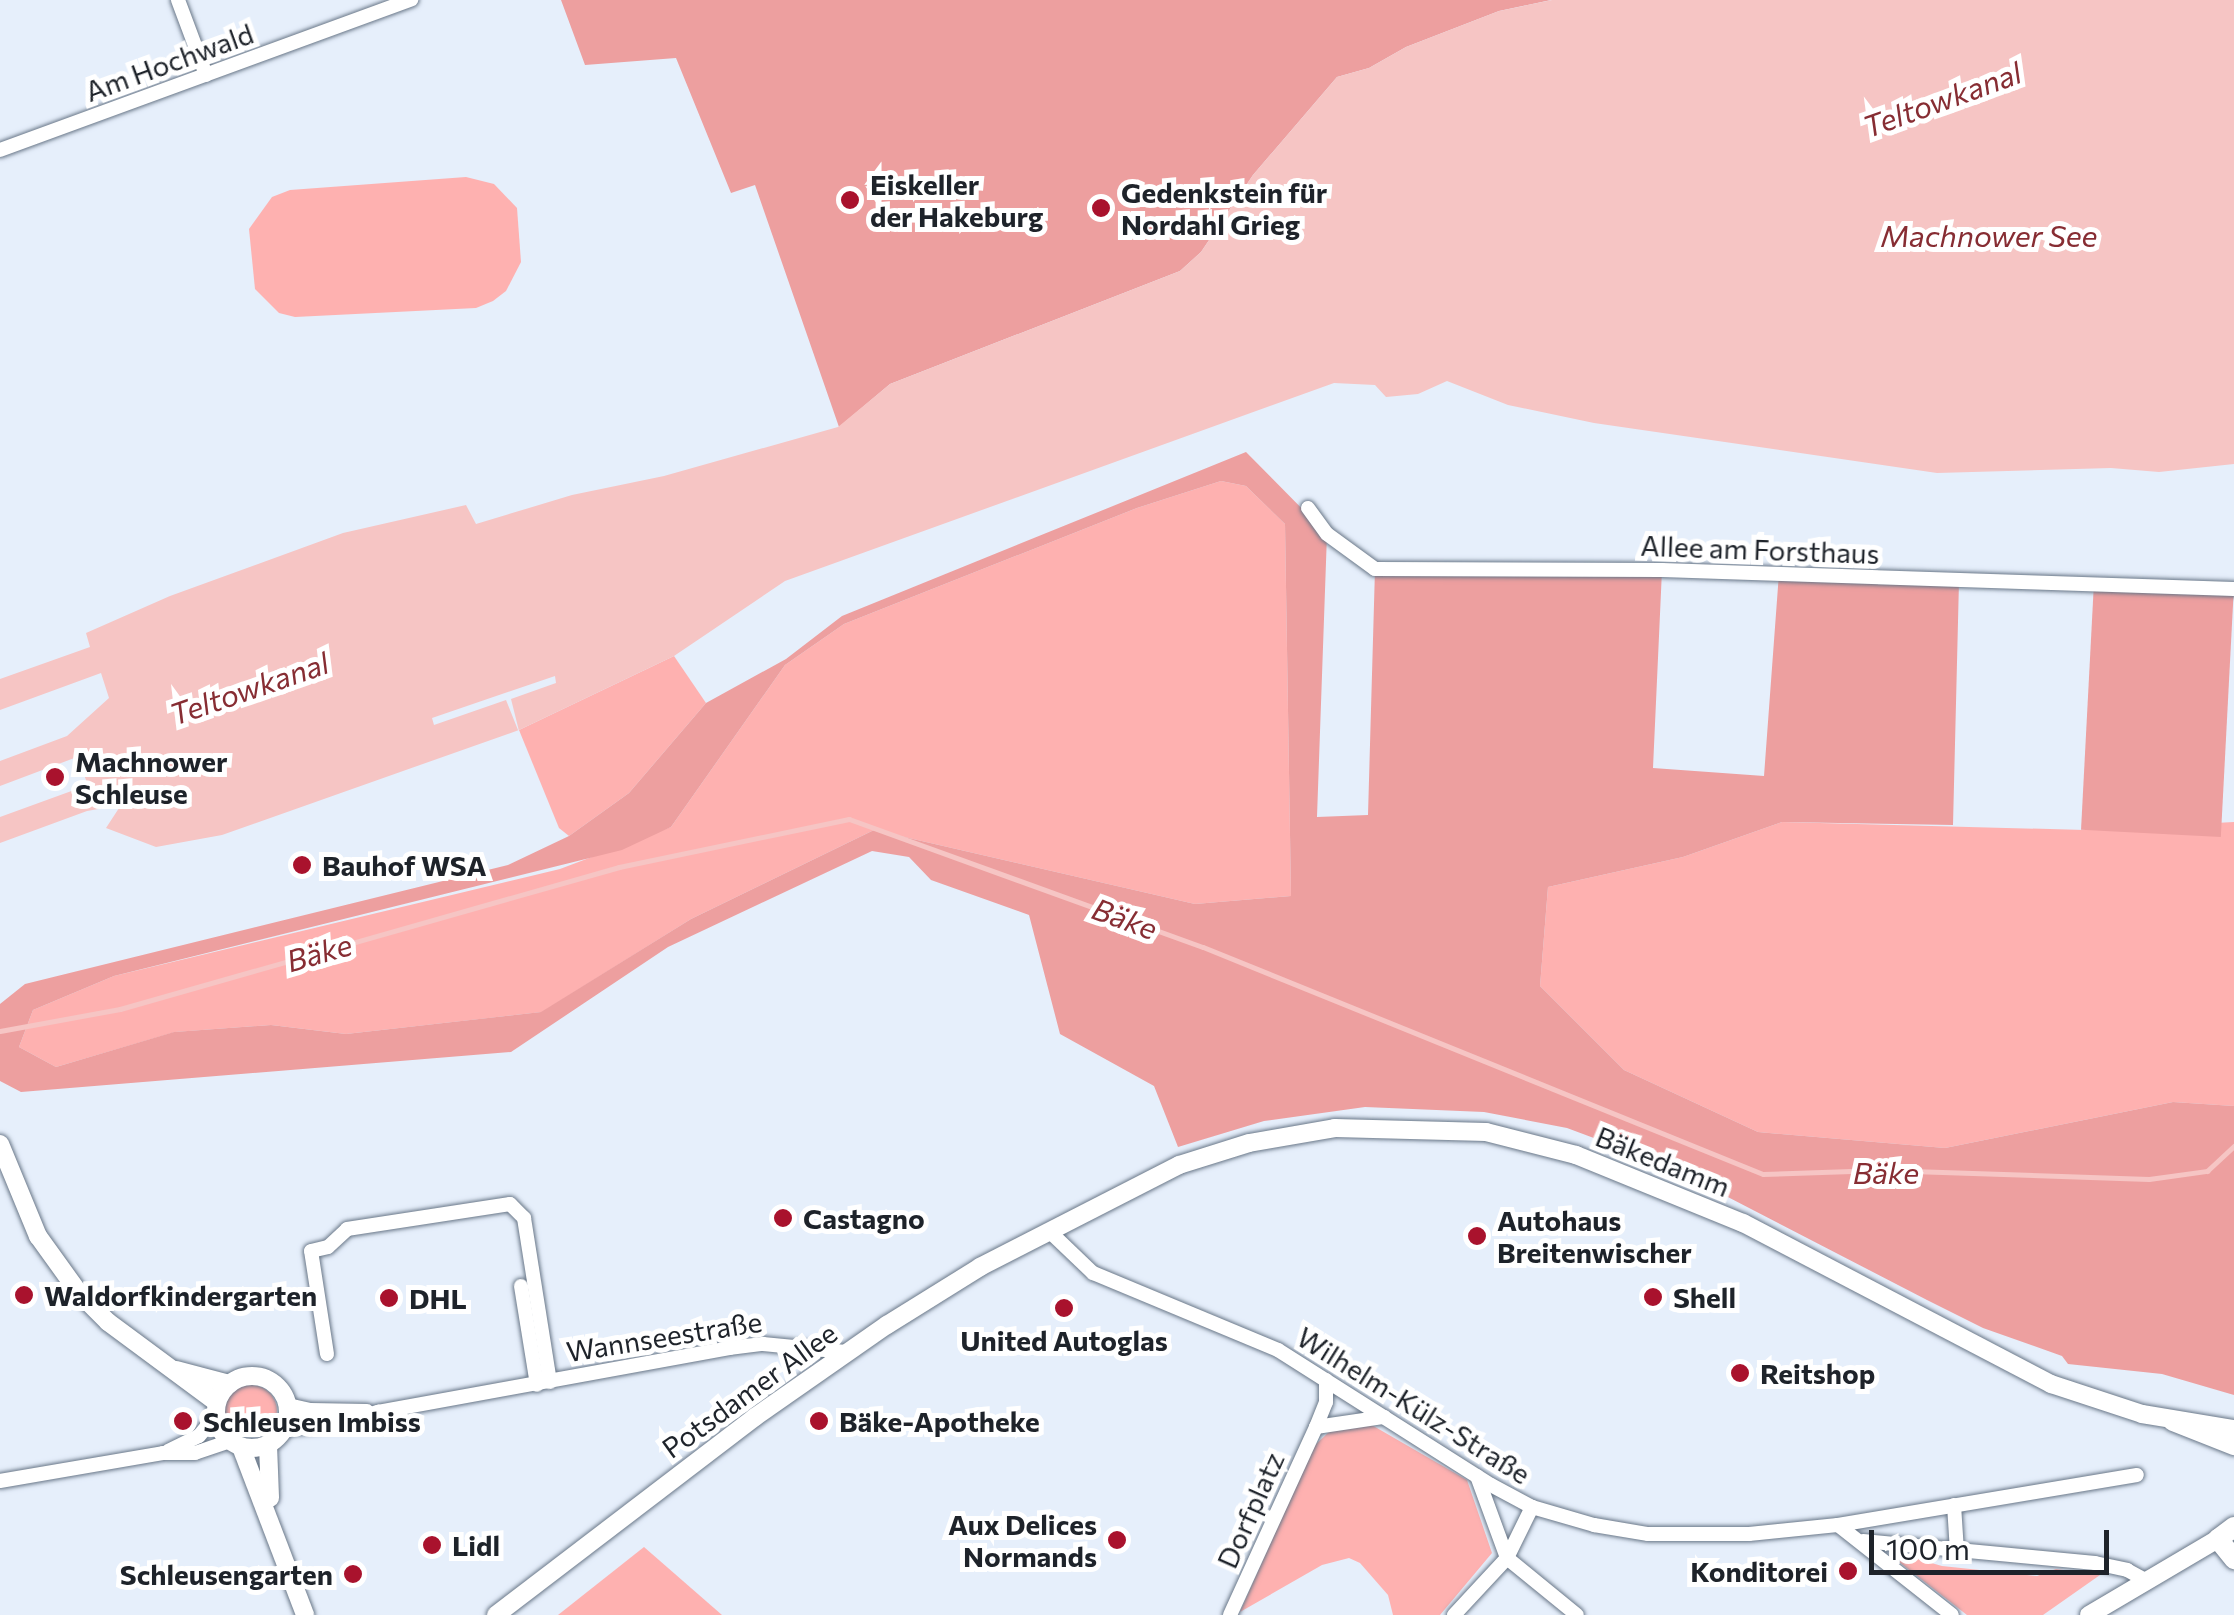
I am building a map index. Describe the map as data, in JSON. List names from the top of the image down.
{
  "streets": {
    "street": [
      "Am Hochwald",
      "Allee am Forsthaus",
      "Bäkedamm",
      "Wannseestraße",
      "Potsdamer Allee",
      "Wilhelm-Külz-Straße",
      "Dorfplatz"
    ]
  },
  "crossings": [
    ["Bäkedamm", "Potsdamer Allee"],
    ["Bäkedamm", "Wilhelm-Külz-Straße"],
    ["Wannseestraße", "Potsdamer Allee"],
    ["Potsdamer Allee", "Wilhelm-Külz-Straße"],
    ["Wilhelm-Külz-Straße", "Dorfplatz"]
  ],
  "water": ["Teltowkanal", "Machnower See", "Bäke"],
  "places": [
    "Eiskeller der Hakeburg",
    "Gedenkstein für Nordahl Grieg",
    "Machnower Schleuse",
    "Bauhof WSA",
    "Castagno",
    "Autohaus Breitenwischer",
    "Waldorfkindergarten",
    "Shell",
    "DHL",
    "United Autoglas",
    "Reitshop",
    "Schleusen Imbiss",
    "Bäke-Apotheke",
    "Aux Delices Normands",
    "Lidl",
    "Konditorei",
    "Schleusengarten"
  ],
  "scale_bar": "100 m"
}
